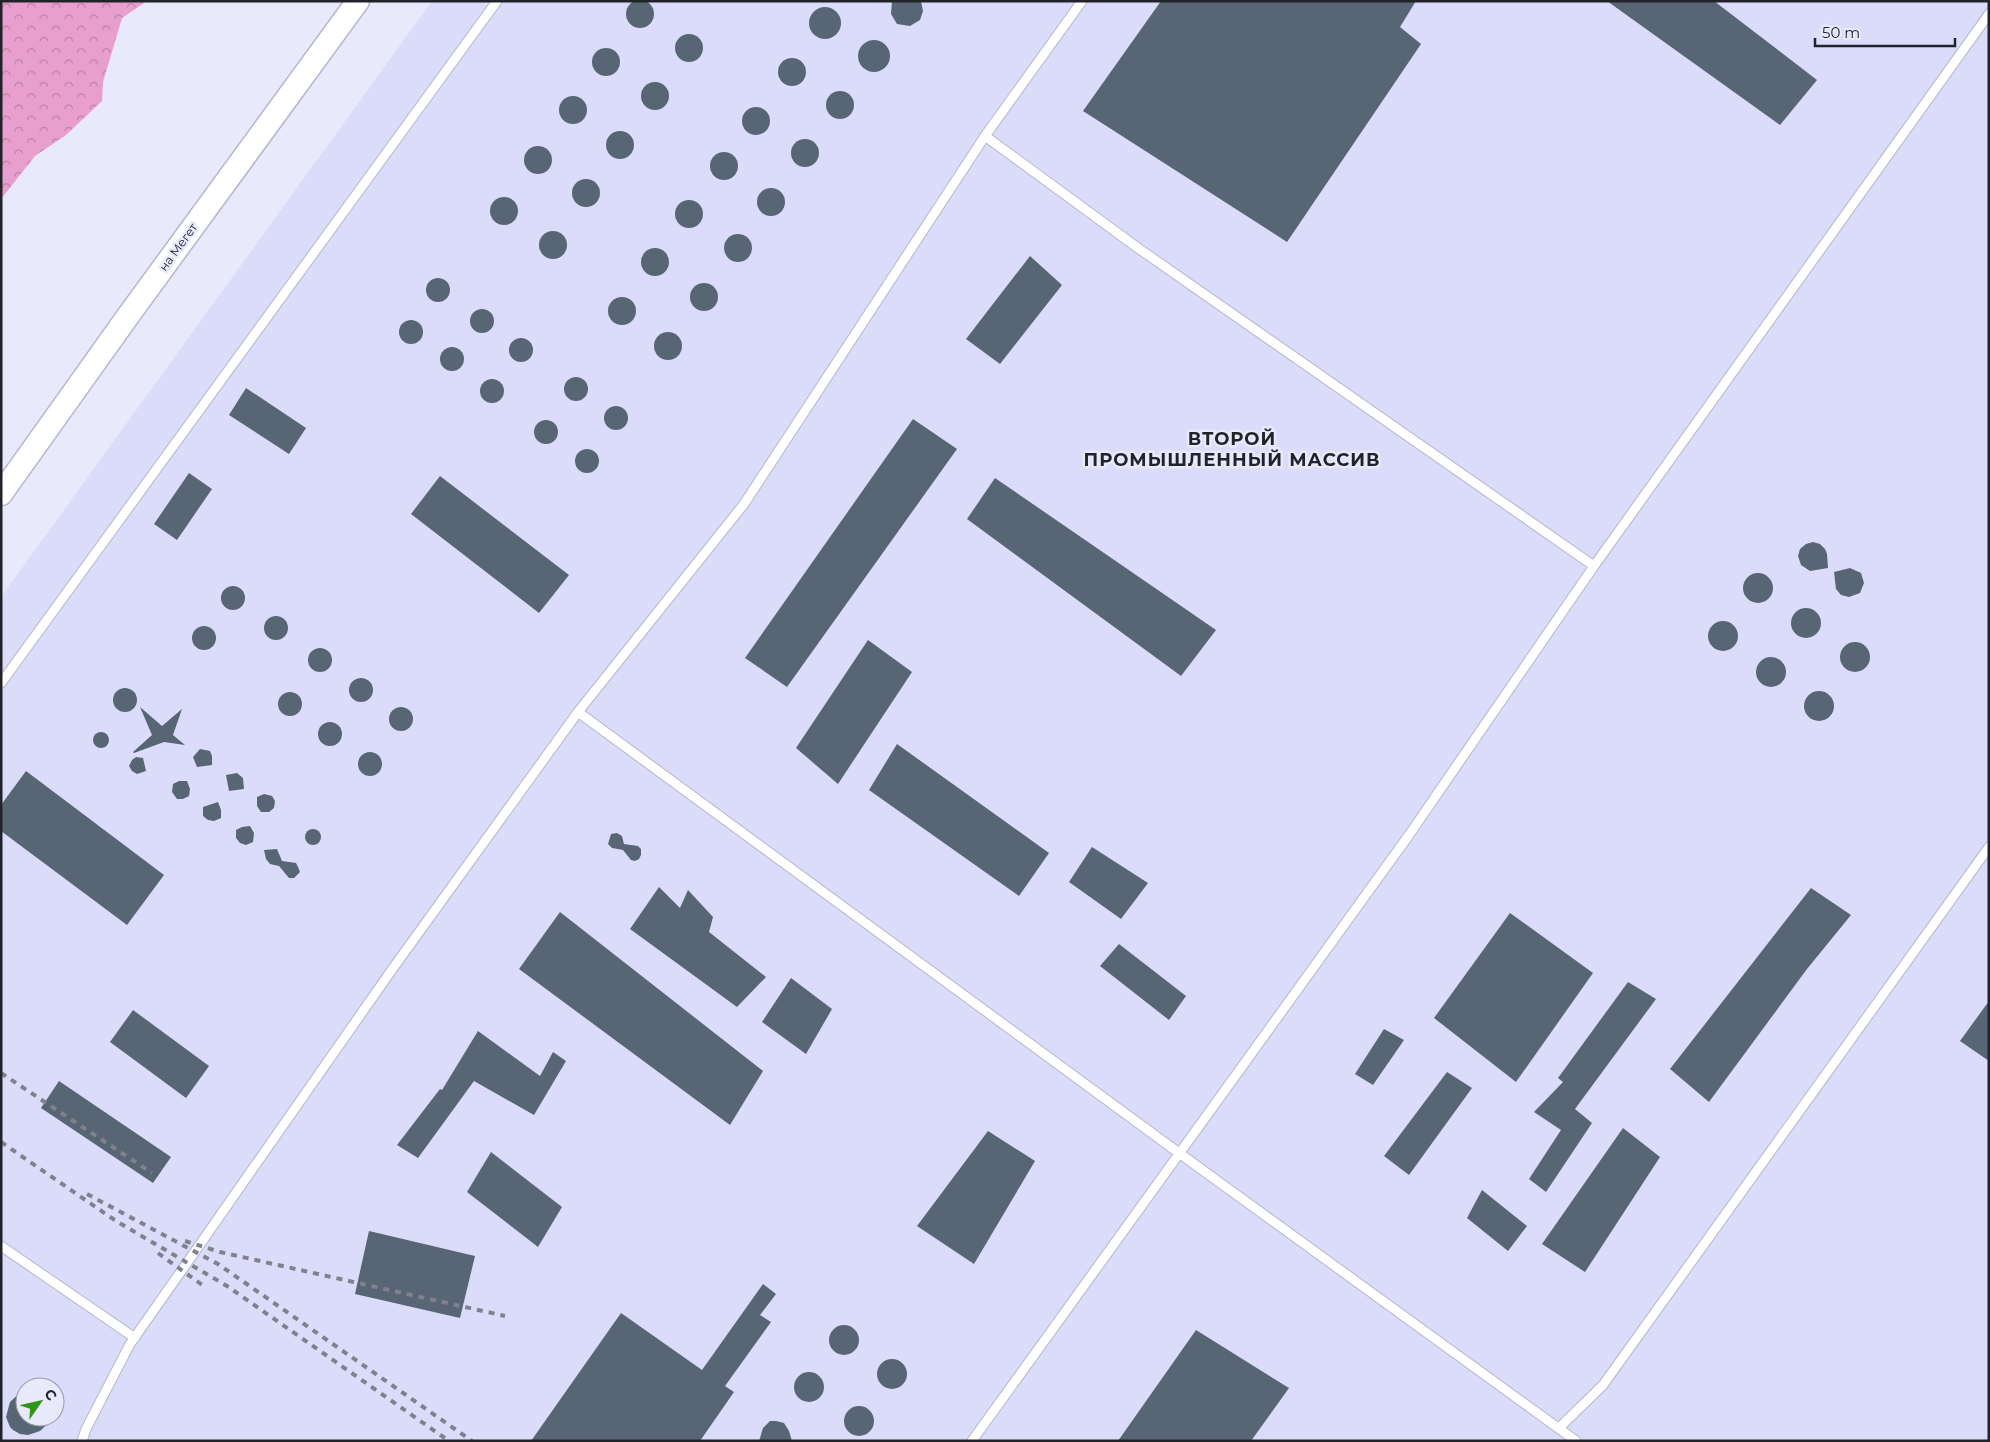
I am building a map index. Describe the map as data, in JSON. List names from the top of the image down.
{
  "streets": {
    "street": ["на Мегет"]
  },
  "districts": ["ВТОРОЙ ПРОМЫШЛЕННЫЙ МАССИВ"],
  "scale_bar": "50 m",
  "north": "top right"
}
